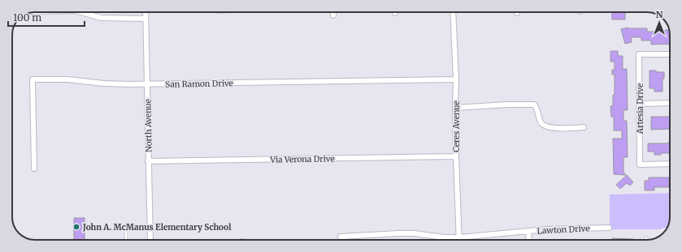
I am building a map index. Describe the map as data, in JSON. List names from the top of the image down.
{
  "streets": {
    "street": [
      "San Ramon Drive",
      "Artesia Drive",
      "North Avenue",
      "Ceres Avenue",
      "Via Verona Drive",
      "Lawton Drive"
    ]
  },
  "crossings": [
    ["San Ramon Drive", "North Avenue"],
    ["San Ramon Drive", "Ceres Avenue"],
    ["North Avenue", "Via Verona Drive"],
    ["Ceres Avenue", "Via Verona Drive"],
    ["Ceres Avenue", "Lawton Drive"]
  ],
  "places": ["John A. McManus Elementary School"],
  "scale_bar": "100 m",
  "north": "top"
}
